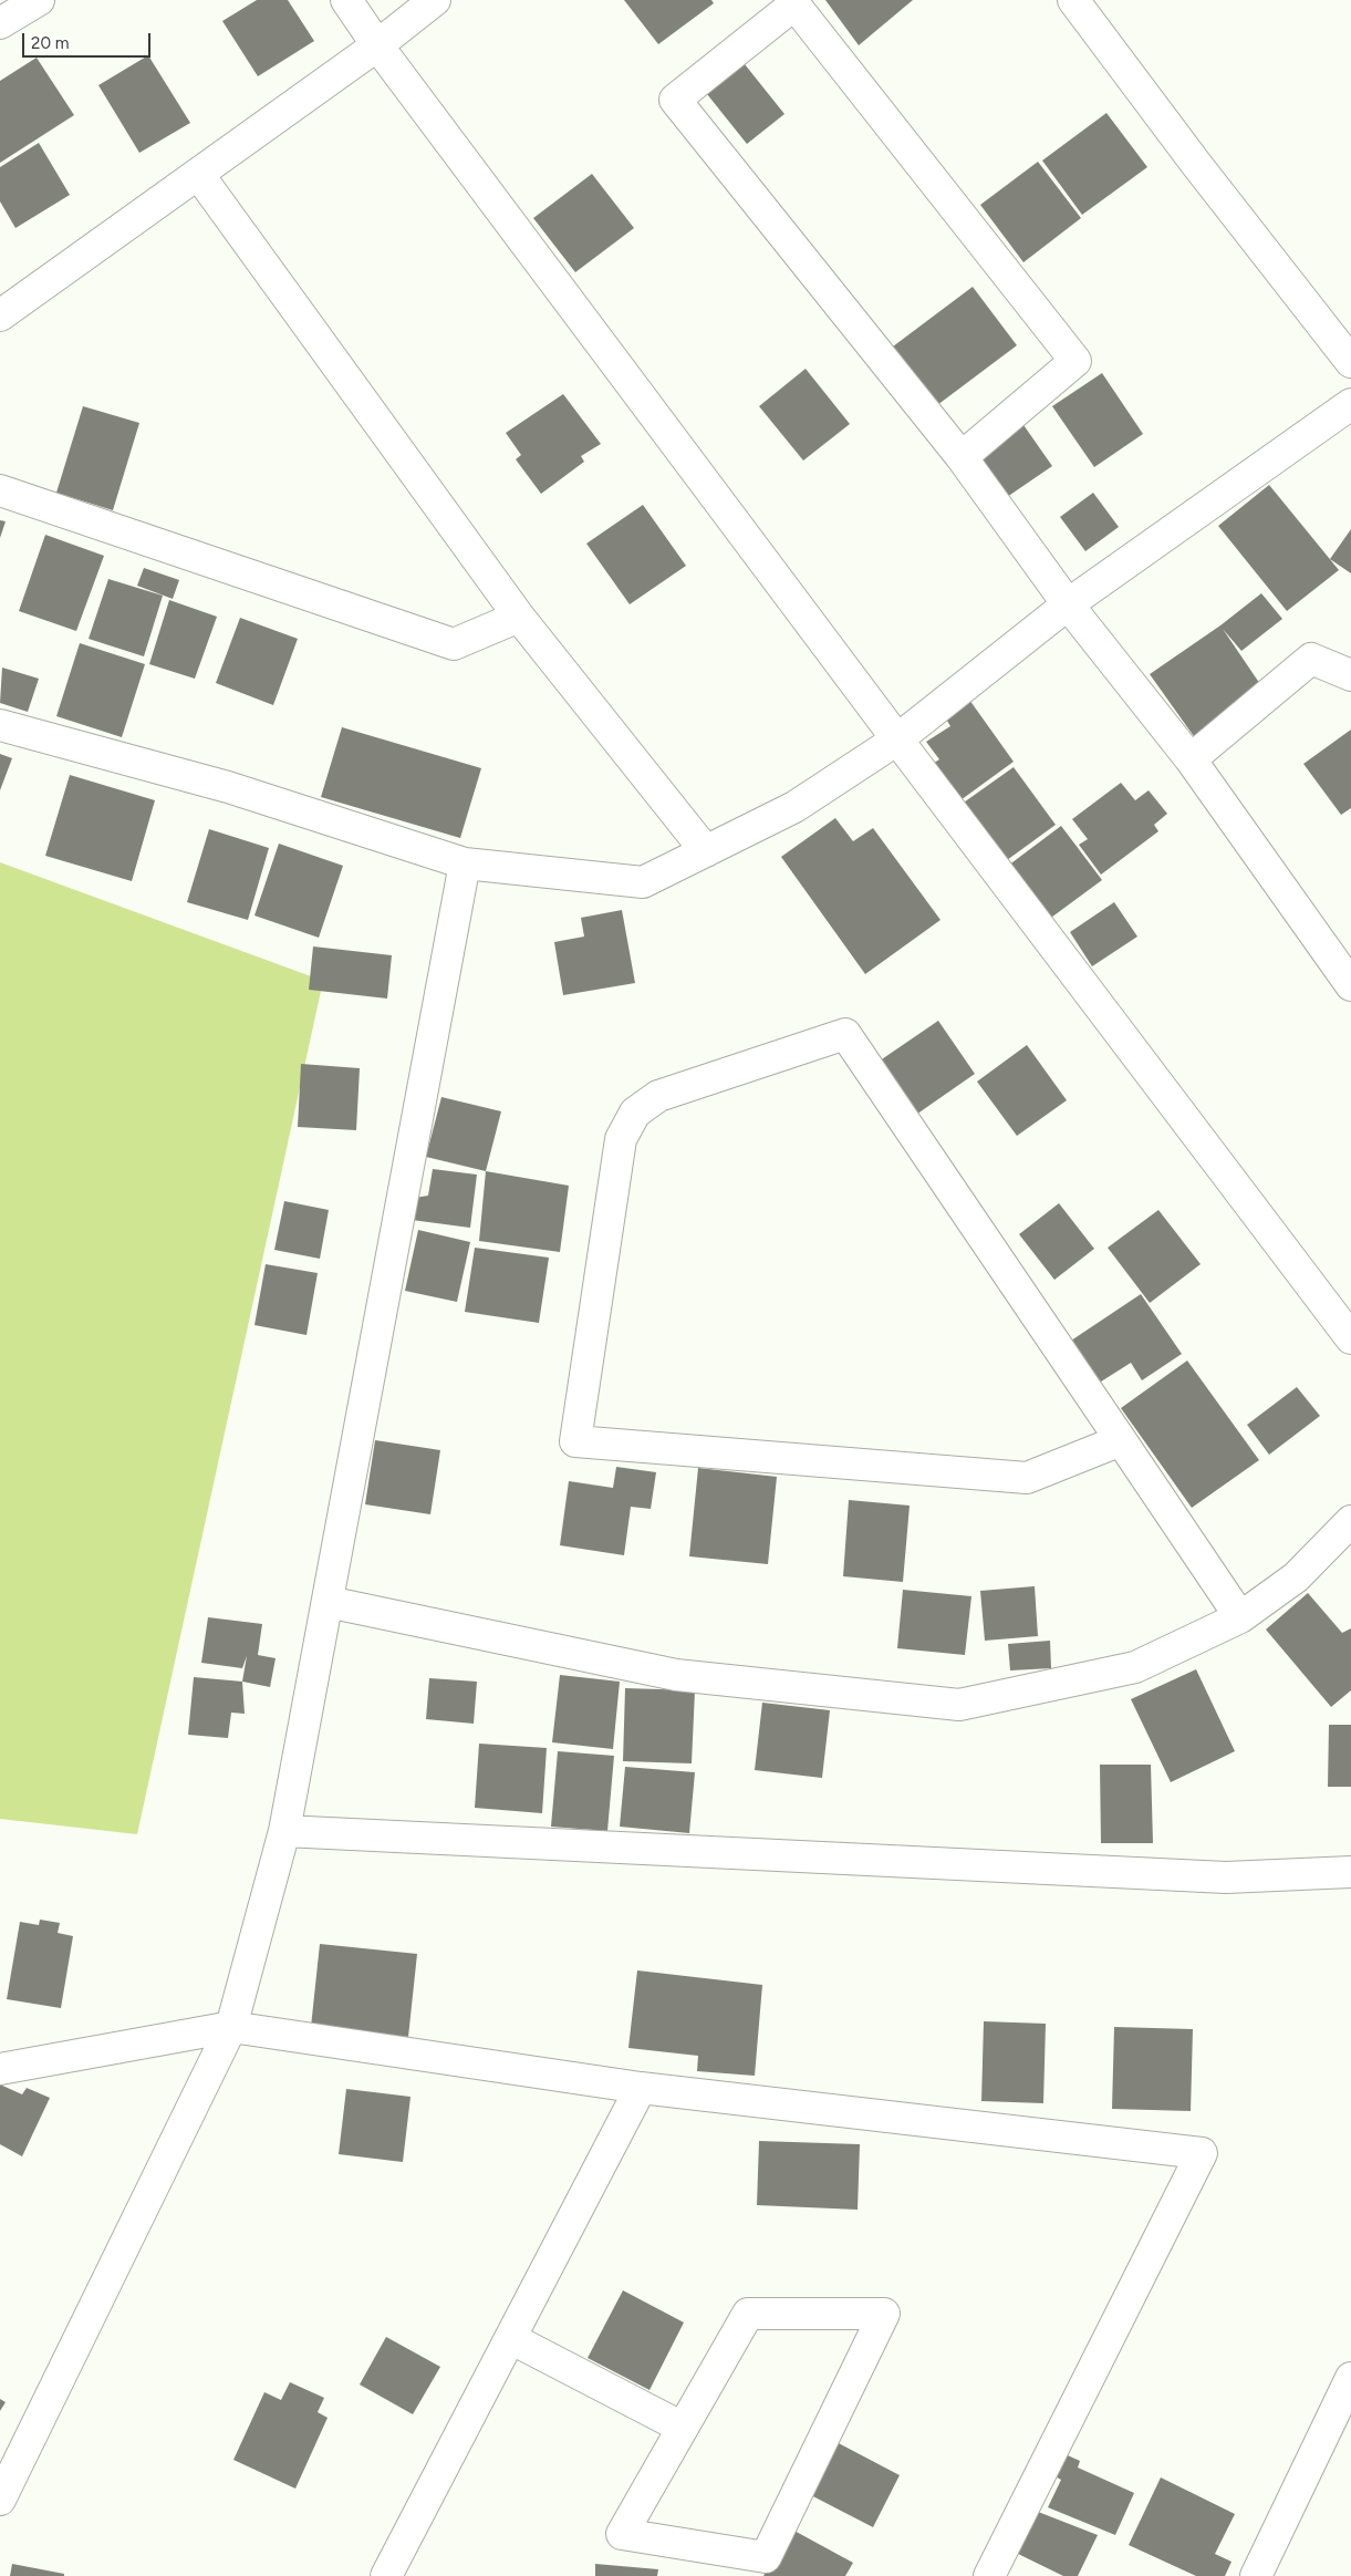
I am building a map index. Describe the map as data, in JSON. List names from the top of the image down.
{
  "scale_bar": "20 m"
}
